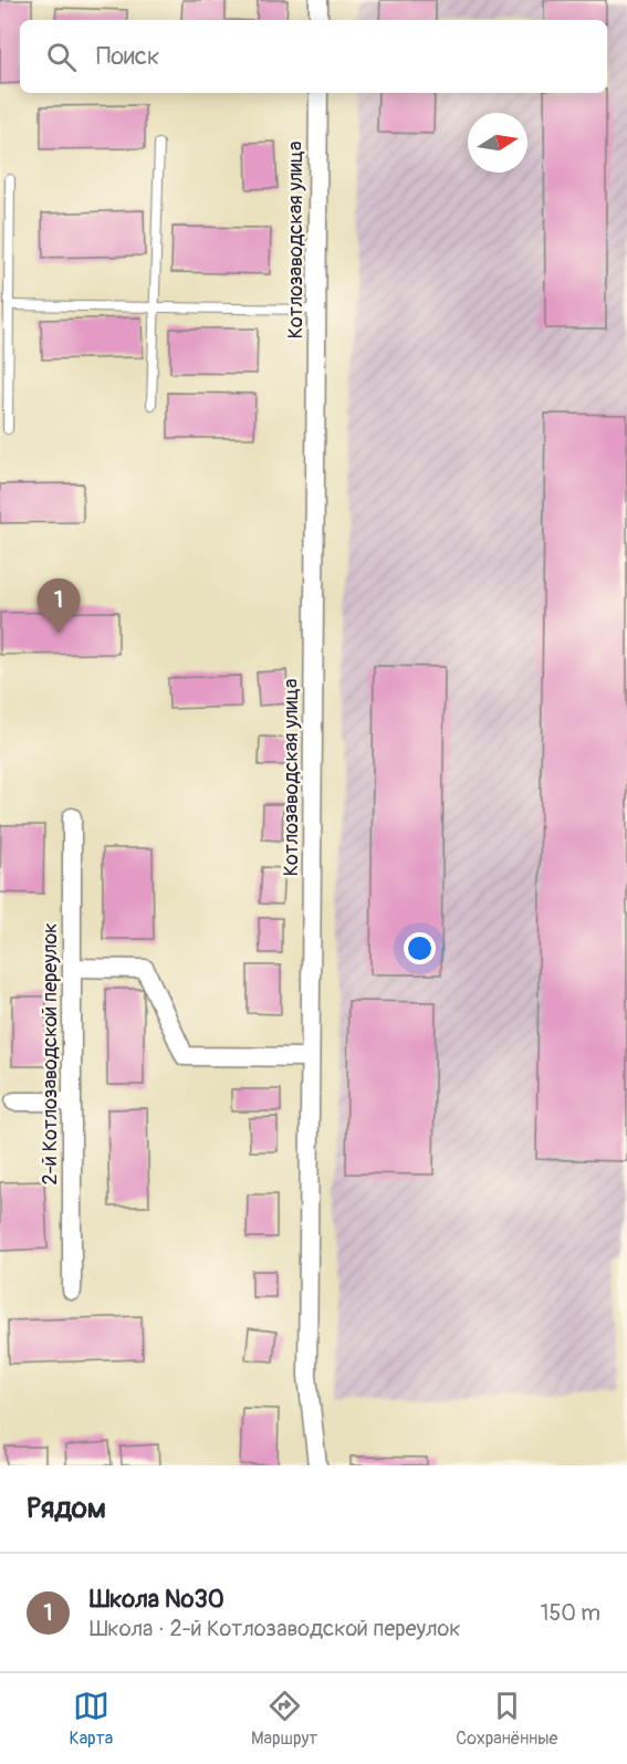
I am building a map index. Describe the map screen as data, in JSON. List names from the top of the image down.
{
  "streets": {
    "street": ["Котлозаводская улица", "2-й Котлозаводской переулок"]
  },
  "north": "right",
  "page": {
    "search": "Поиск",
    "pins": "1",
    "heading": "Рядом",
    "list": [
      {
        "mark": "1",
        "name": "Школа №30",
        "note": "Школа · 2-й Котлозаводской переулок",
        "value": "150 m"
      }
    ],
    "nav": ["Карта", "Маршрут", "Сохранённые"]
  }
}
